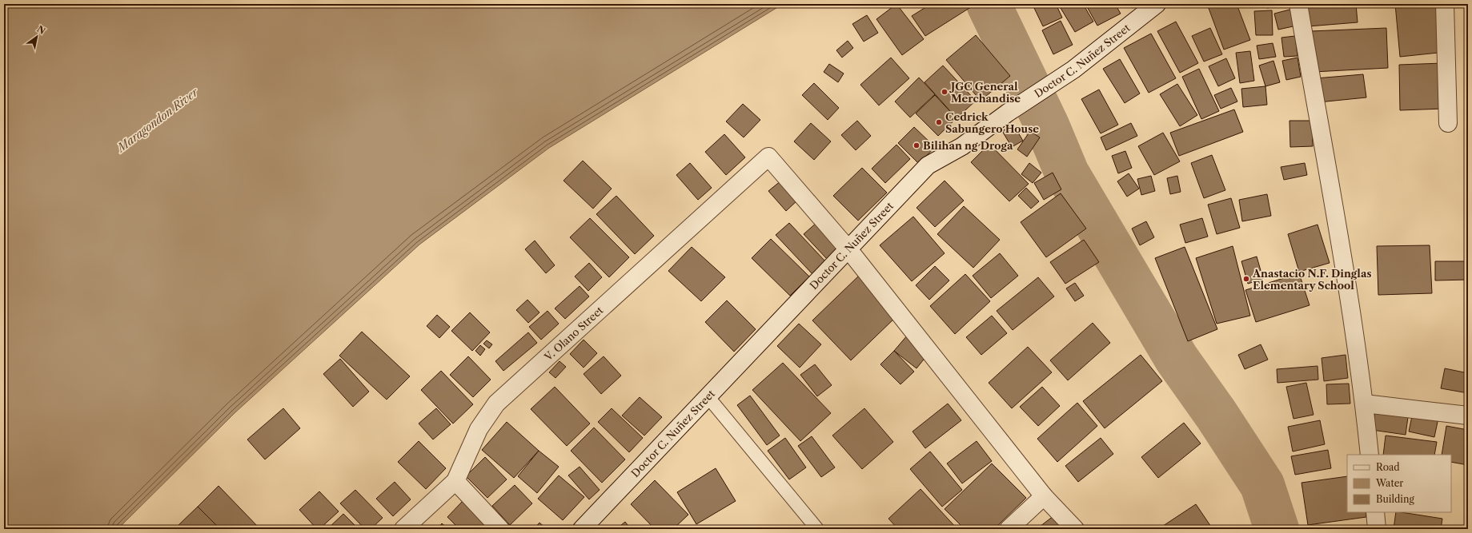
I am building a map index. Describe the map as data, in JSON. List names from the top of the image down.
{
  "streets": {
    "street": ["Doctor C. Nuñez Street", "V. Olano Street"]
  },
  "crossings": [
    ["Doctor C. Nuñez Street", "V. Olano Street"]
  ],
  "water": ["Maragondon River"],
  "places": [
    "JGC General Merchandise",
    "Cedrick Sabungero House",
    "Bilihan ng Droga",
    "Anastacio N.F. Dinglas Elementary School"
  ],
  "legend": ["Road", "Water", "Building"],
  "north": "top right"
}
